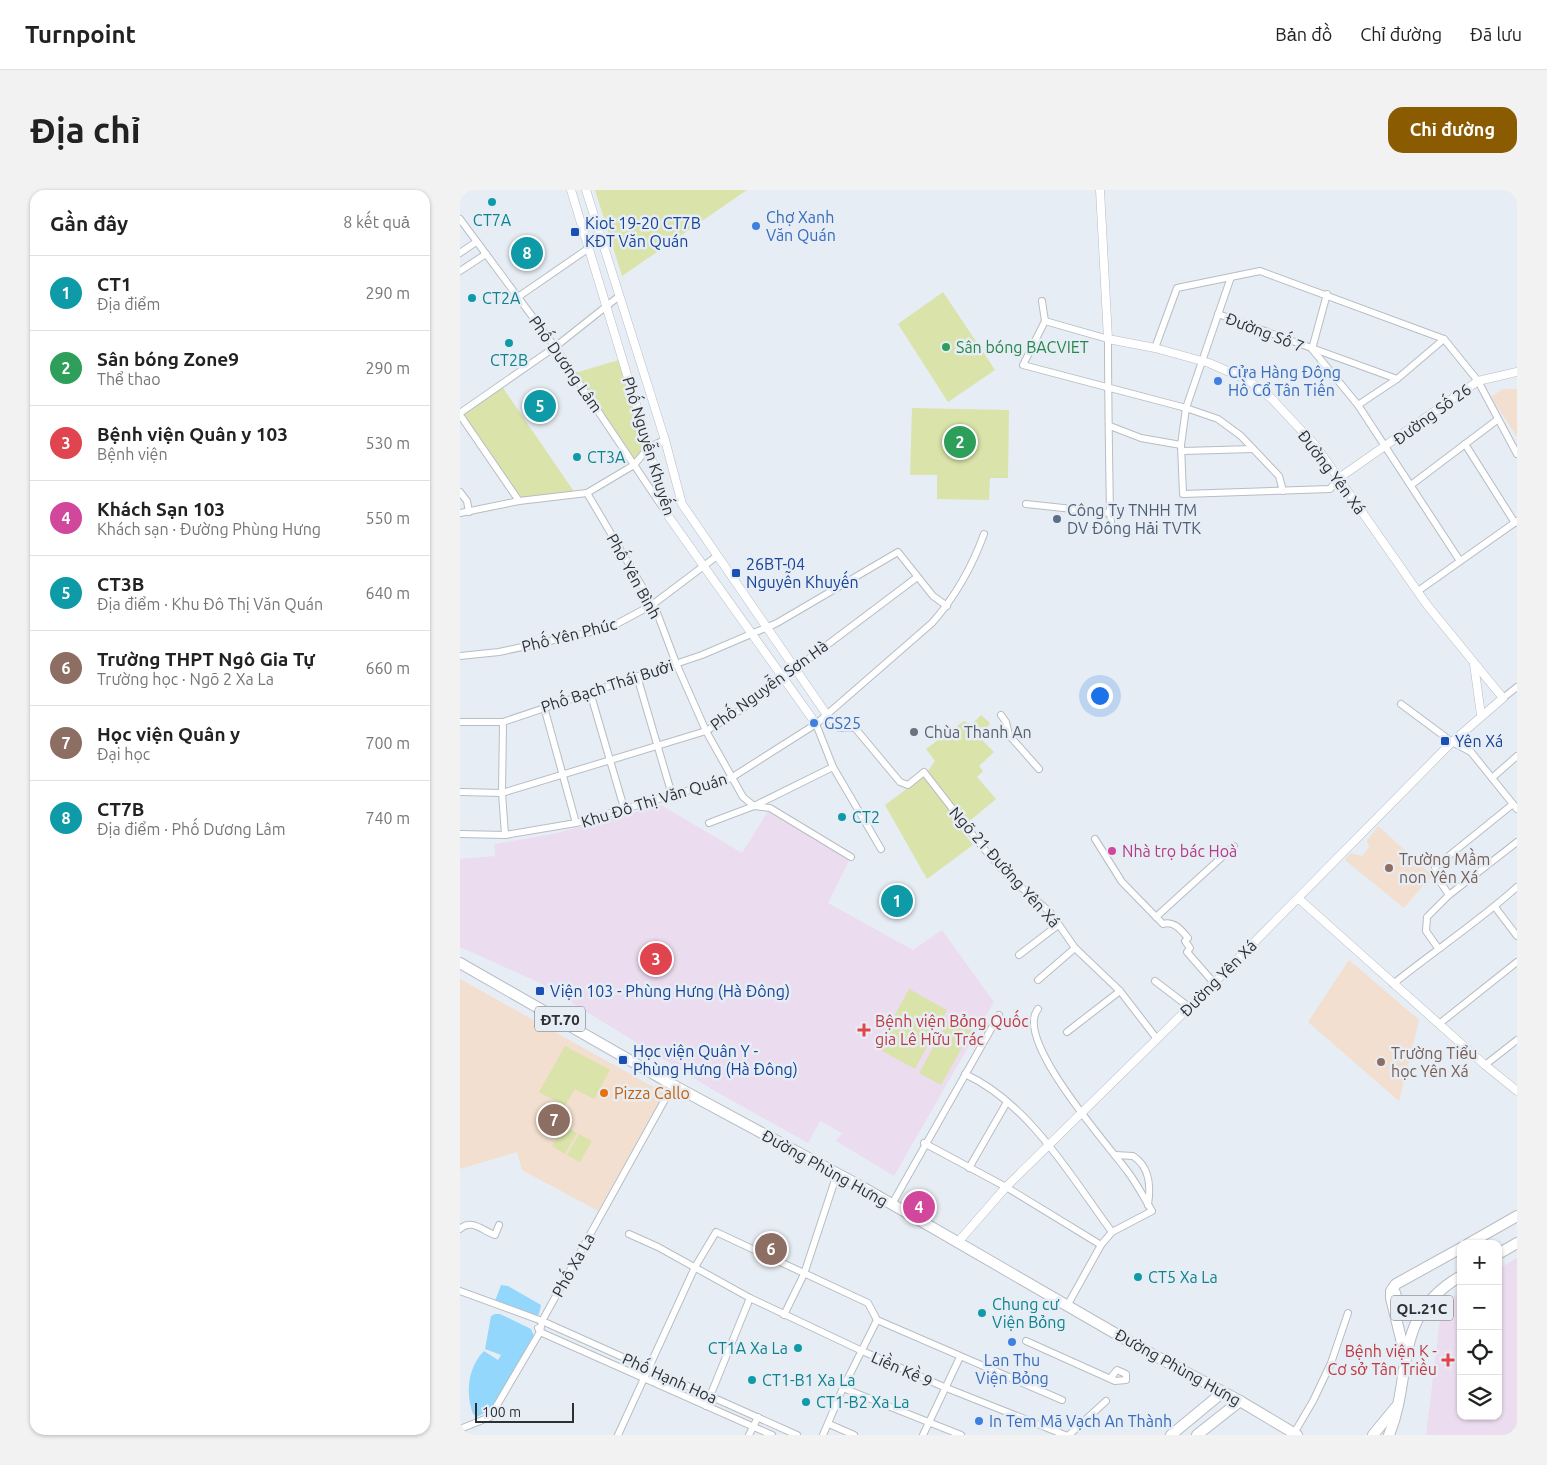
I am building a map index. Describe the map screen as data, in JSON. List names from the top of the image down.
{
  "streets": {
    "main road": ["ĐT.70", "Đường Phùng Hưng", "QL.21C"],
    "street": [
      "Đường Số 7",
      "Phố Dương Lâm",
      "Đường Số 26",
      "Phố Nguyễn Khuyến",
      "Đường Yên Xá",
      "Phố Yên Bình",
      "Phố Yên Phúc",
      "Phố Nguyễn Sơn Hà",
      "Phố Bạch Thái Bưởi",
      "Khu Đô Thị Văn Quán",
      "Ngõ 21 Đường Yên Xá",
      "Phố Xa La",
      "Liền Kề 9",
      "Phố Hạnh Hoa"
    ]
  },
  "crossings": [
    ["Phố Dương Lâm", "Phố Nguyễn Khuyến"],
    ["Đường Số 26", "Đường Yên Xá"],
    ["Phố Nguyễn Khuyến", "Phố Yên Phúc"],
    ["Phố Nguyễn Khuyến", "Phố Nguyễn Sơn Hà"],
    ["Phố Nguyễn Khuyến", "Phố Bạch Thái Bưởi"],
    ["Phố Nguyễn Khuyến", "Khu Đô Thị Văn Quán"],
    ["Phố Nguyễn Khuyến", "Ngõ 21 Đường Yên Xá"],
    ["Đường Yên Xá", "Ngõ 21 Đường Yên Xá"],
    ["Đường Yên Xá", "Đường Phùng Hưng"],
    ["Phố Yên Bình", "Phố Yên Phúc"],
    ["Phố Yên Bình", "Phố Nguyễn Sơn Hà"],
    ["Phố Yên Bình", "Phố Bạch Thái Bưởi"],
    ["Phố Yên Bình", "Khu Đô Thị Văn Quán"],
    ["Phố Nguyễn Sơn Hà", "Phố Bạch Thái Bưởi"],
    ["Khu Đô Thị Văn Quán", "Ngõ 21 Đường Yên Xá"],
    ["Đường Phùng Hưng", "Phố Xa La"],
    ["Phố Xa La", "Phố Hạnh Hoa"]
  ],
  "places": {
    "other": [
      "CT7A",
      "Chợ Xanh Văn Quán",
      "CT2A",
      "CT2B",
      "Sân bóng BACVIET",
      "Cửa Hàng Đông Hồ Cổ Tân Tiến",
      "CT3A",
      "Công Ty TNHH TM DV Đông Hải TVTK",
      "GS25",
      "Chùa Thanh An",
      "CT2",
      "Nhà trọ bác Hoà",
      "Trường Mầm non Yên Xá",
      "Trường Tiểu học Yên Xá",
      "Pizza Callo",
      "CT5 Xa La",
      "Chung cư Viện Bỏng",
      "Lan Thu Viện Bỏng",
      "CT1A Xa La",
      "CT1-B1 Xa La",
      "CT1-B2 Xa La",
      "In Tem Mã Vạch An Thành"
    ],
    "transit": [
      "Kiot 19-20 CT7B KĐT Văn Quán",
      "26BT-04 Nguyễn Khuyến",
      "Yên Xá",
      "Viện 103 - Phùng Hưng (Hà Đông)",
      "Học viện Quân Y - Phùng Hưng (Hà Đông)"
    ],
    "health": ["Bệnh viện Bỏng Quốc gia Lê Hữu Trác", "Bệnh viện K - Cơ sở Tân Triều"]
  },
  "scale_bar": "100 m",
  "page": {
    "header": "Turnpoint",
    "nav": ["Bản đồ", "Chỉ đường", "Đã lưu"],
    "buttons": "Chỉ đường",
    "title": "Địa chỉ",
    "heading": ["Gần đây", "8 kết quả"],
    "pins": [
      "8",
      "5",
      "2",
      "1",
      "3",
      "7",
      "4",
      "6"
    ],
    "list": [
      {
        "mark": "1",
        "name": "CT1",
        "note": "Địa điểm",
        "value": "290 m"
      },
      {
        "mark": "2",
        "name": "Sân bóng Zone9",
        "note": "Thể thao",
        "value": "290 m"
      },
      {
        "mark": "3",
        "name": "Bệnh viện Quân y 103",
        "note": "Bệnh viện",
        "value": "530 m"
      },
      {
        "mark": "4",
        "name": "Khách Sạn 103",
        "note": "Khách sạn · Đường Phùng Hưng",
        "value": "550 m"
      },
      {
        "mark": "5",
        "name": "CT3B",
        "note": "Địa điểm · Khu Đô Thị Văn Quán",
        "value": "640 m"
      },
      {
        "mark": "6",
        "name": "Trường THPT Ngô Gia Tự",
        "note": "Trường học · Ngõ 2 Xa La",
        "value": "660 m"
      },
      {
        "mark": "7",
        "name": "Học viện Quân y",
        "note": "Đại học",
        "value": "700 m"
      },
      {
        "mark": "8",
        "name": "CT7B",
        "note": "Địa điểm · Phố Dương Lâm",
        "value": "740 m"
      }
    ],
    "map_buttons": ["+", "−"],
    "scale": "100 m"
  }
}
